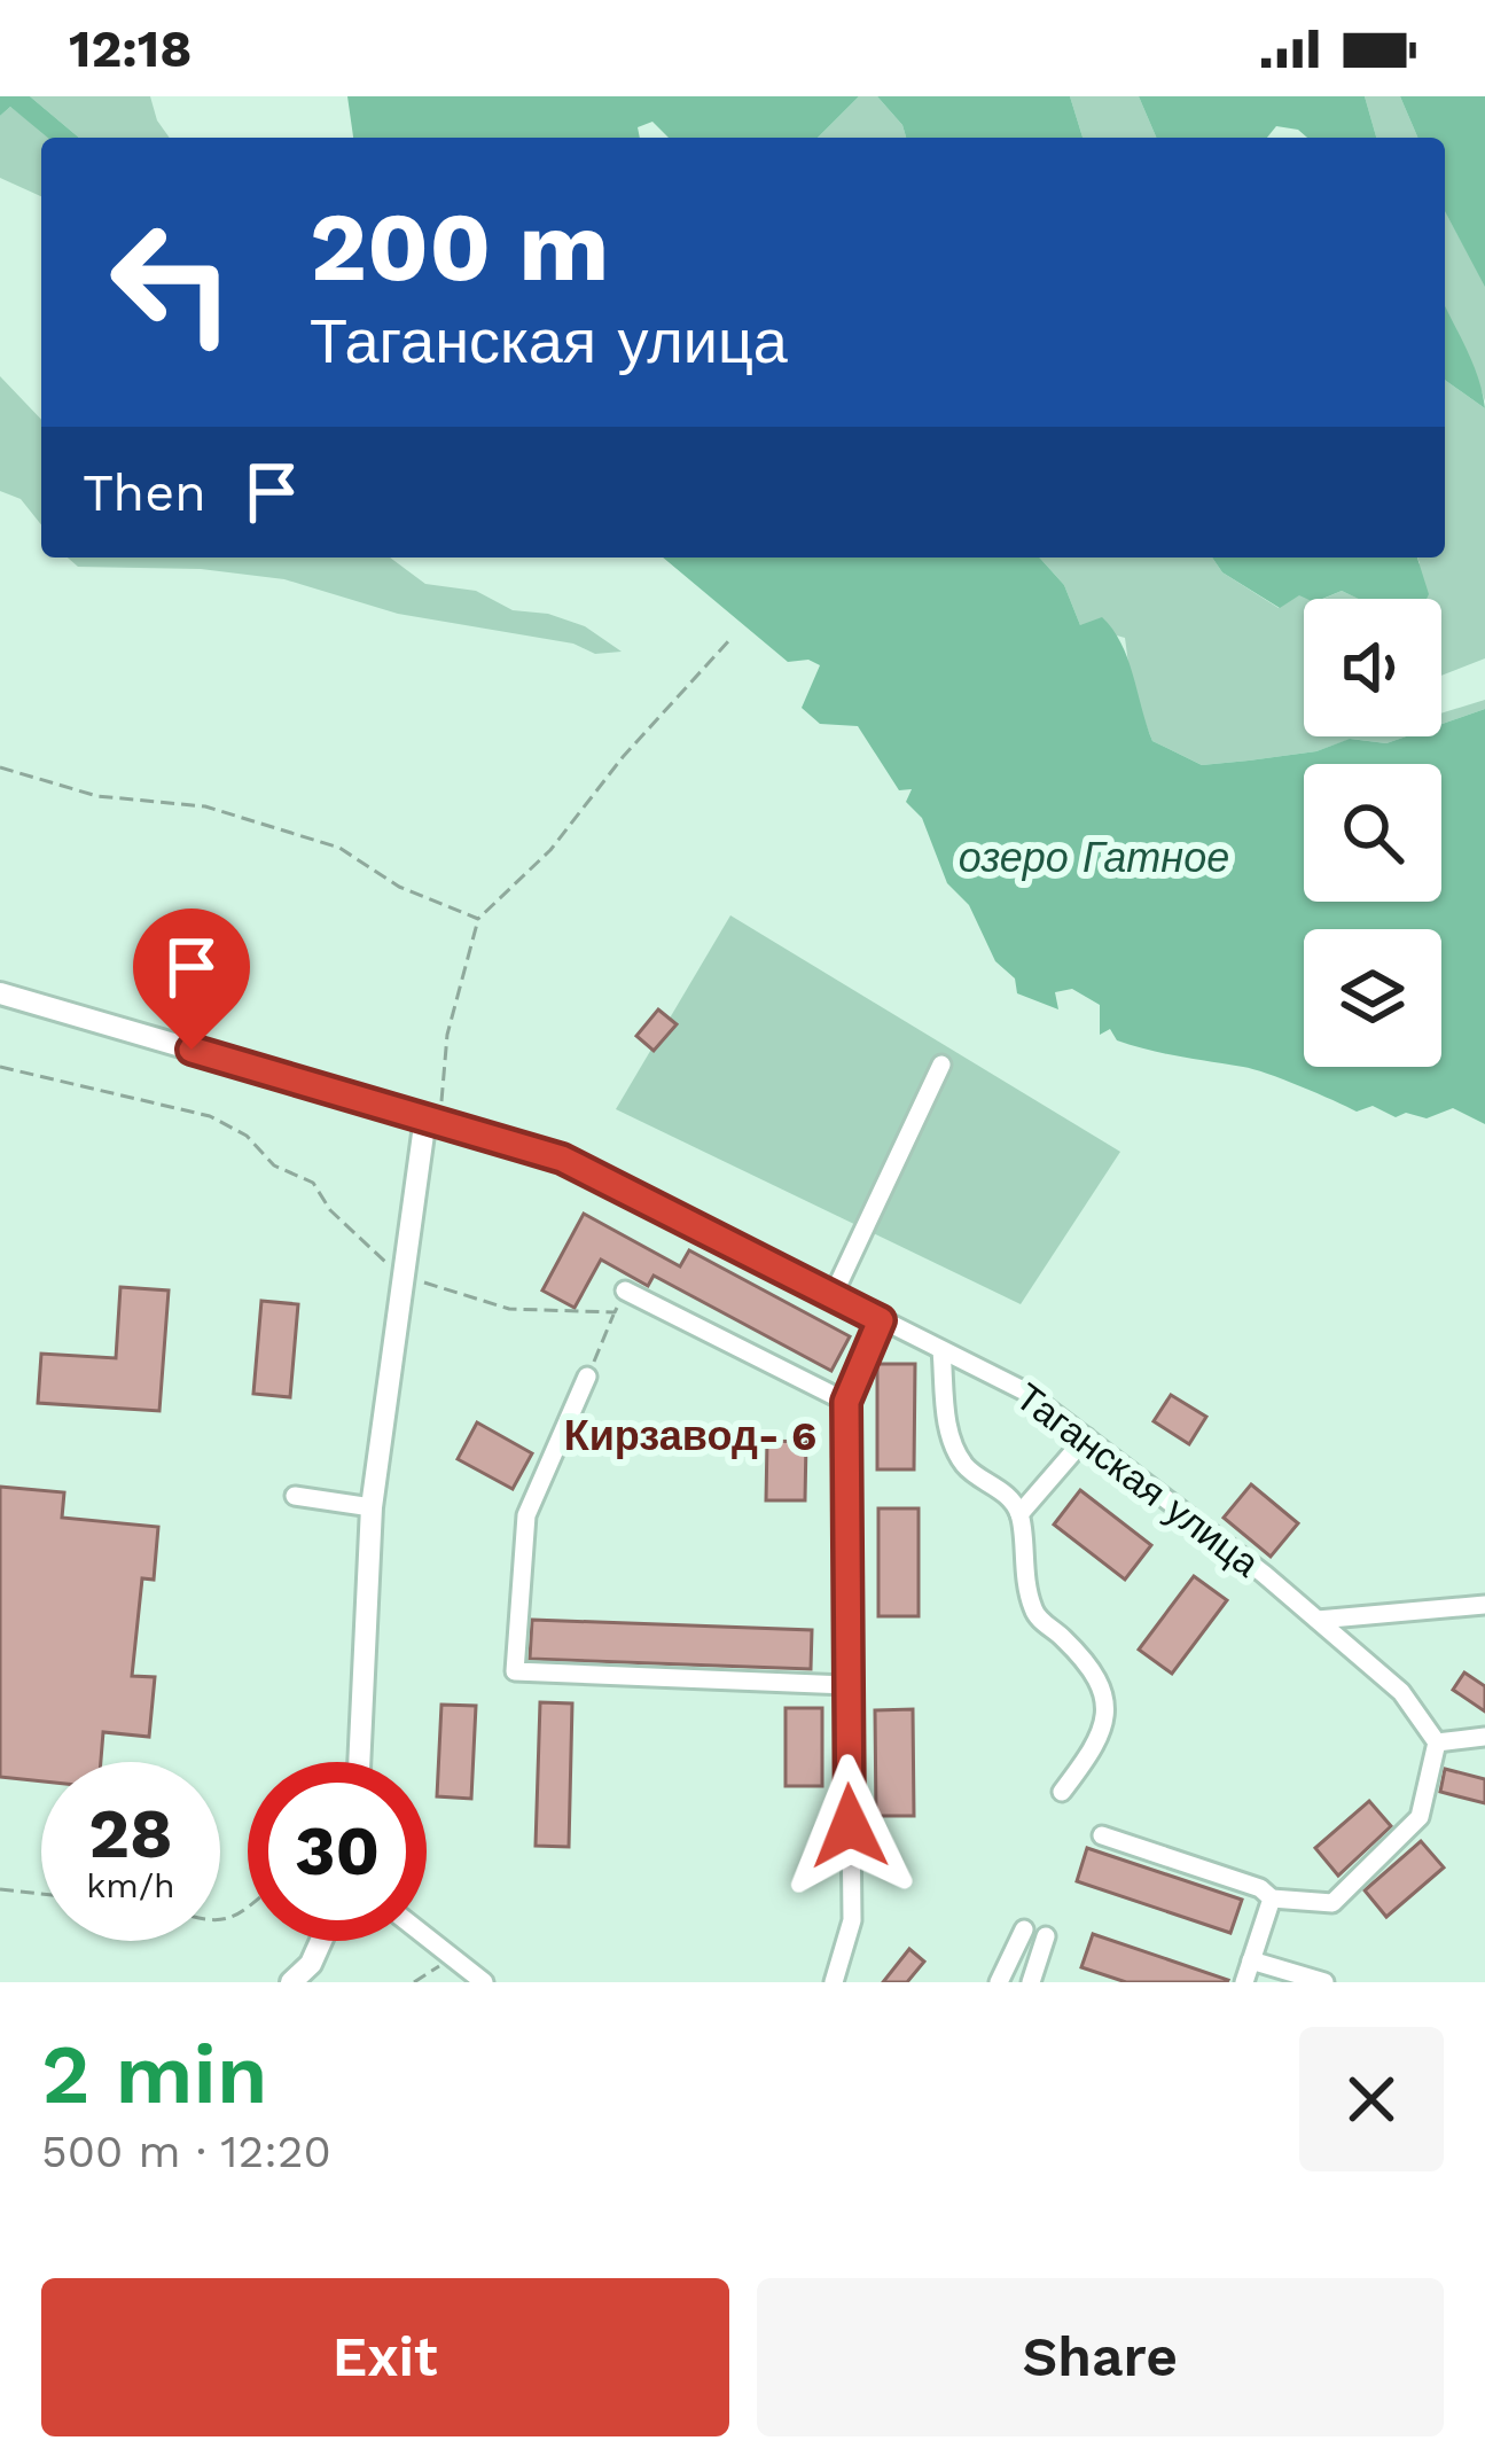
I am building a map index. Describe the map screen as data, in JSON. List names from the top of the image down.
{
  "streets": {
    "main road": ["Таганская улица"]
  },
  "districts": ["Кирзавод- 6"],
  "water": ["озеро Гатное"],
  "page": {
    "status": "12:18",
    "turn": ["200 m", "Таганская улица"],
    "then": "Then",
    "speed": "28 km/h",
    "limit": "30",
    "heading": ["2 min", "500 m · 12:20"],
    "buttons": ["Exit", "Share"]
  }
}
